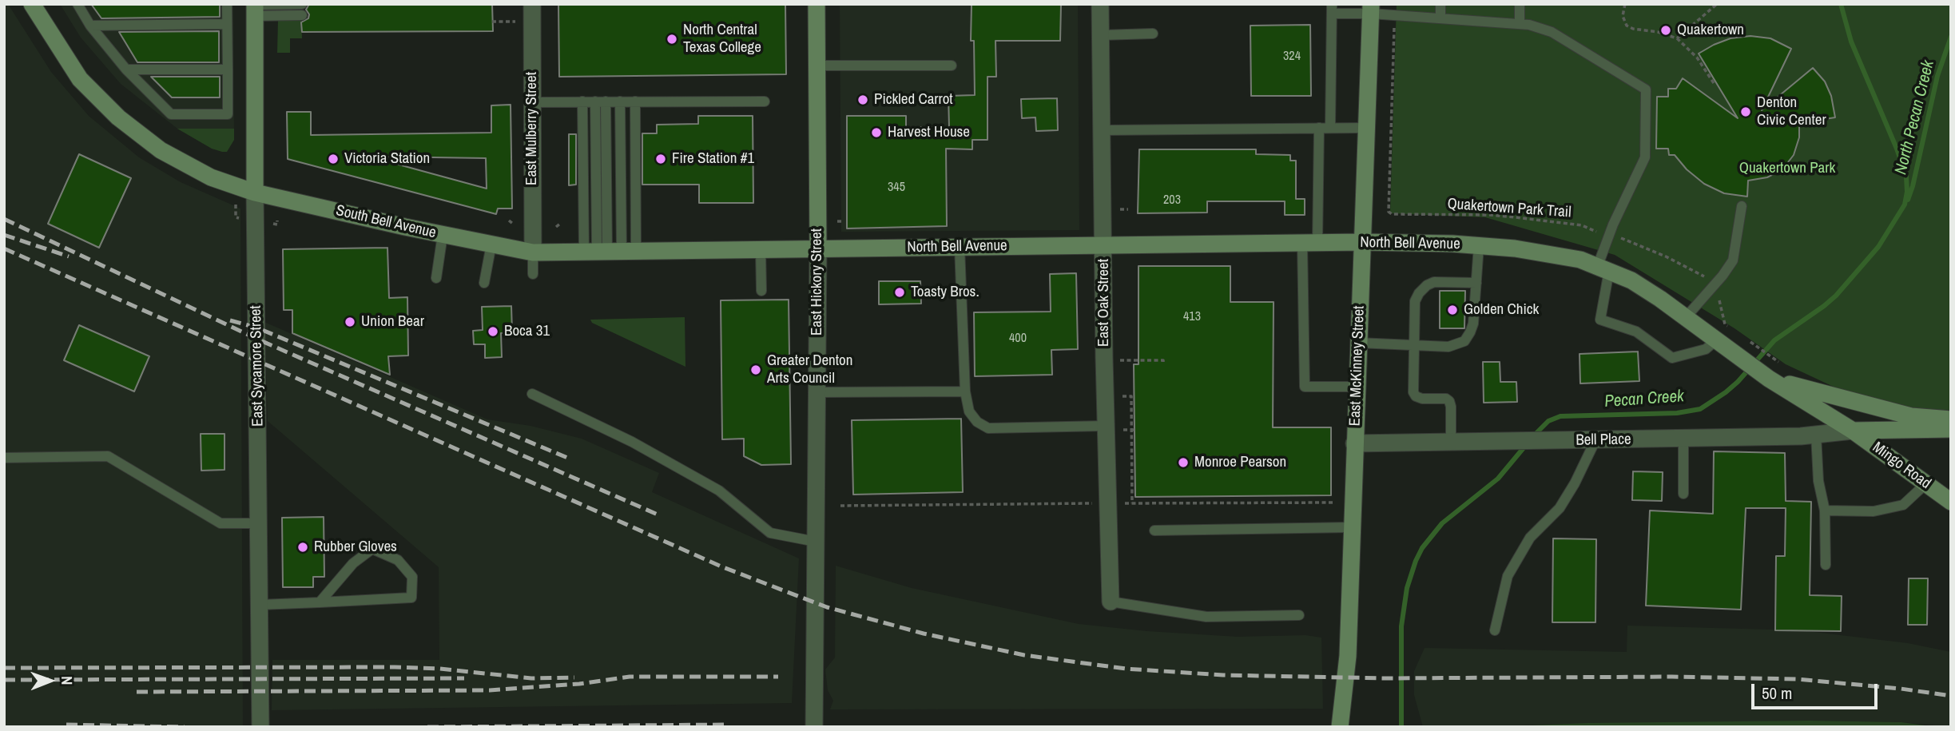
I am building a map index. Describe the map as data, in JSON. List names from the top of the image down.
{
  "streets": {
    "main road": [
      "South Bell Avenue",
      "North Bell Avenue",
      "East Hickory Street",
      "East Sycamore Street",
      "East McKinney Street",
      "Mingo Road"
    ],
    "street": ["East Mulberry Street", "East Oak Street", "Bell Place"],
    "path": ["Quakertown Park Trail"]
  },
  "crossings": [
    ["East Mulberry Street", "South Bell Avenue"],
    ["South Bell Avenue", "North Bell Avenue"],
    ["South Bell Avenue", "East Hickory Street"],
    ["South Bell Avenue", "East Sycamore Street"],
    ["North Bell Avenue", "East Hickory Street"],
    ["North Bell Avenue", "East Oak Street"],
    ["North Bell Avenue", "East McKinney Street"],
    ["North Bell Avenue", "Bell Place"],
    ["North Bell Avenue", "Mingo Road"],
    ["East McKinney Street", "Bell Place"],
    ["Bell Place", "Mingo Road"]
  ],
  "water": ["North Pecan Creek", "Pecan Creek"],
  "parks": ["Quakertown Park"],
  "places": [
    "Quakertown",
    "North Central Texas College",
    "Pickled Carrot",
    "Denton Civic Center",
    "Harvest House",
    "Victoria Station",
    "Fire Station #1",
    "Toasty Bros.",
    "Golden Chick",
    "Union Bear",
    "Boca 31",
    "Greater Denton Arts Council",
    "Monroe Pearson",
    "Rubber Gloves"
  ],
  "house_numbers": [
    "324",
    "345",
    "203",
    "413",
    "400"
  ],
  "scale_bar": "50 m",
  "north": "right"
}
